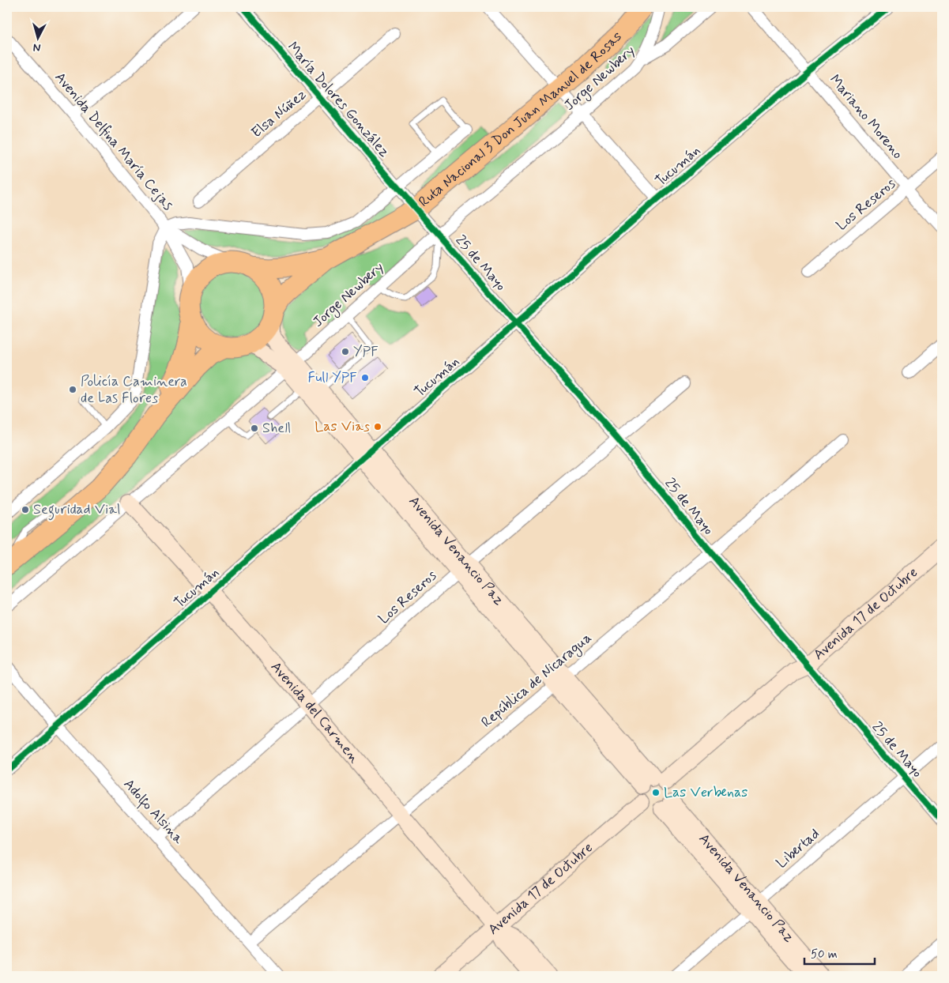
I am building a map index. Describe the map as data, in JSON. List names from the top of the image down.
{
  "streets": {
    "highway": ["Ruta Nacional 3 Don Juan Manuel de Rosas"],
    "main road": ["Avenida Venancio Paz", "Avenida 17 de Octubre", "Avenida del Carmen"],
    "street": [
      "Jorge Newbery",
      "María Dolores González",
      "Elsa Núñez",
      "Mariano Moreno",
      "Avenida Delfina María Cejas",
      "Tucumán",
      "Los Reseros",
      "25 de Mayo",
      "República de Nicaragua",
      "Adolfo Alsina",
      "Libertad"
    ]
  },
  "crossings": [
    ["Jorge Newbery", "25 de Mayo"],
    ["Jorge Newbery", "Avenida Venancio Paz"],
    ["Jorge Newbery", "Avenida del Carmen"],
    ["María Dolores González", "Elsa Núñez"],
    ["María Dolores González", "Ruta Nacional 3 Don Juan Manuel de Rosas"],
    ["María Dolores González", "25 de Mayo"],
    ["Mariano Moreno", "Tucumán"],
    ["Mariano Moreno", "Los Reseros"],
    ["Ruta Nacional 3 Don Juan Manuel de Rosas", "Avenida Delfina María Cejas"],
    ["Ruta Nacional 3 Don Juan Manuel de Rosas", "25 de Mayo"],
    ["Ruta Nacional 3 Don Juan Manuel de Rosas", "Avenida Venancio Paz"],
    ["Avenida Delfina María Cejas", "Avenida Venancio Paz"],
    ["Tucumán", "25 de Mayo"],
    ["Tucumán", "Avenida Venancio Paz"],
    ["Tucumán", "Avenida del Carmen"],
    ["Tucumán", "Adolfo Alsina"],
    ["Los Reseros", "25 de Mayo"],
    ["Los Reseros", "Avenida Venancio Paz"],
    ["Los Reseros", "Avenida del Carmen"],
    ["Los Reseros", "Adolfo Alsina"],
    ["25 de Mayo", "Avenida 17 de Octubre"],
    ["25 de Mayo", "República de Nicaragua"],
    ["25 de Mayo", "Libertad"],
    ["Avenida Venancio Paz", "Avenida 17 de Octubre"],
    ["Avenida Venancio Paz", "República de Nicaragua"],
    ["Avenida Venancio Paz", "Libertad"],
    ["Avenida 17 de Octubre", "Avenida del Carmen"],
    ["República de Nicaragua", "Avenida del Carmen"],
    ["República de Nicaragua", "Adolfo Alsina"]
  ],
  "places": [
    "YPF",
    "Full YPF",
    "Policía Caminera de Las Flores",
    "Las Vias",
    "Shell",
    "Seguridad Vial",
    "Las Verbenas"
  ],
  "scale_bar": "50 m",
  "north": "bottom"
}
